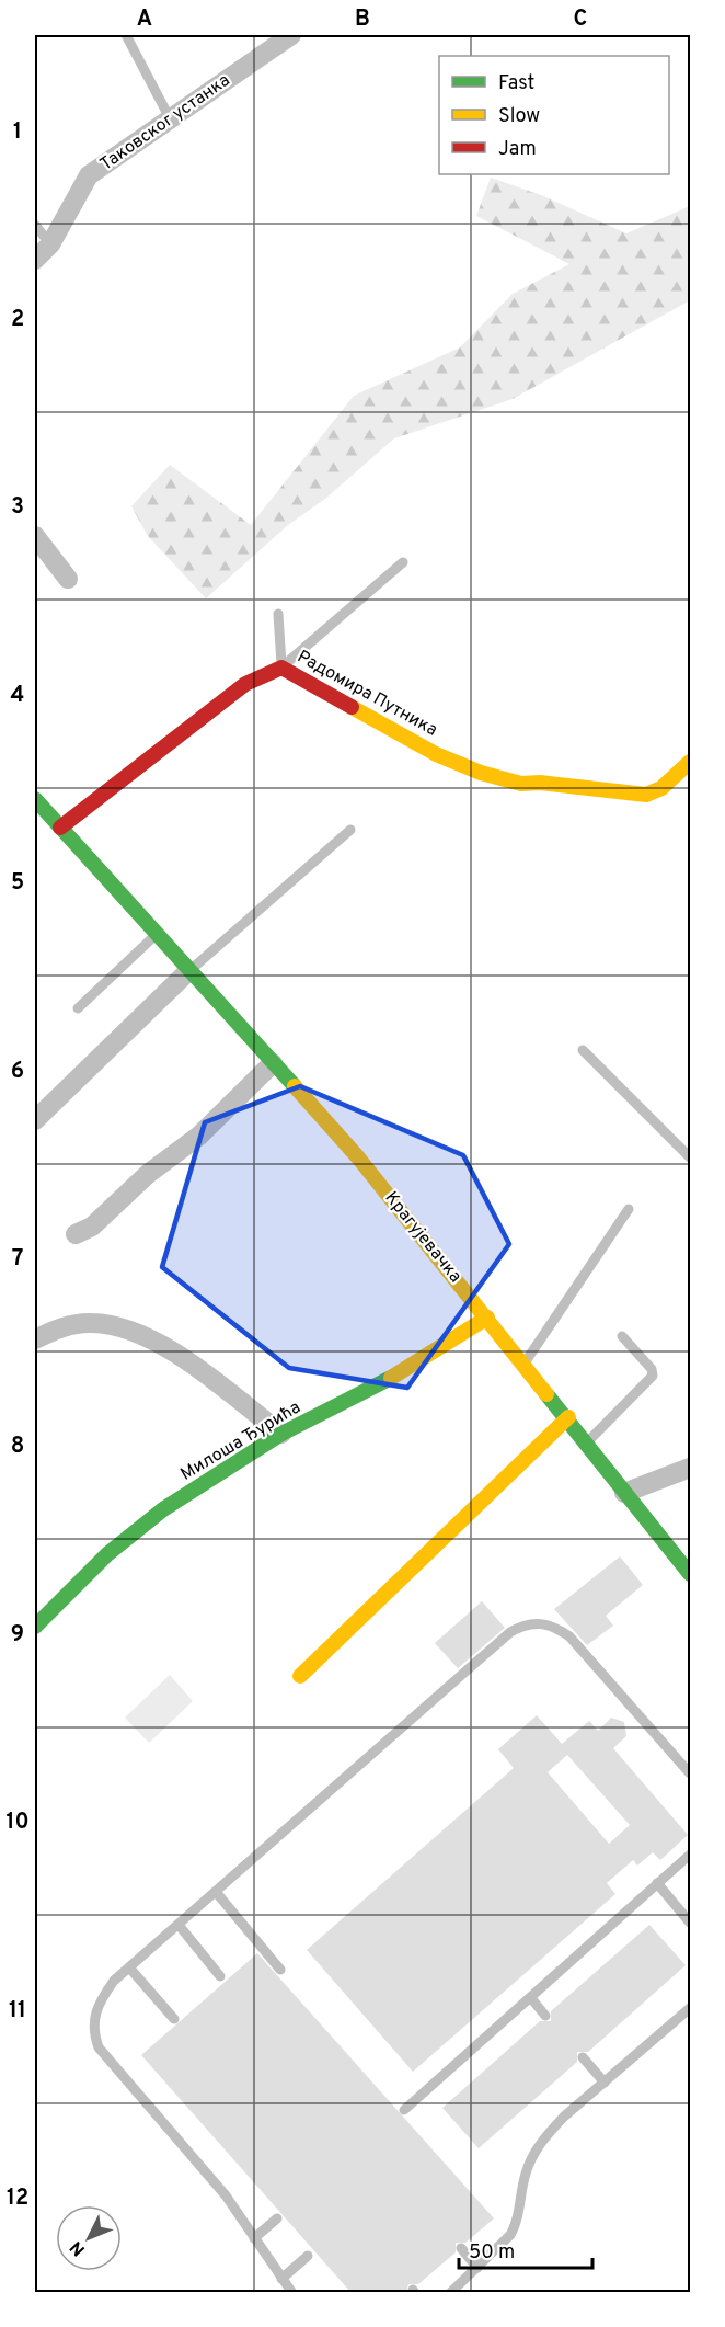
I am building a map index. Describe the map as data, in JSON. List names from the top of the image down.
{
  "streets": {
    "street": [
      "Таковског устанка",
      "Радомира Путника",
      "Крагујевачка",
      "Милоша Ђурића"
    ]
  },
  "crossings": [
    ["Радомира Путника", "Крагујевачка"],
    ["Крагујевачка", "Милоша Ђурића"]
  ],
  "legend": ["Fast", "Slow", "Jam"],
  "scale_bar": "50 m",
  "north": "bottom left",
  "grid": {
    "columns": ["A", "B", "C"],
    "rows": [
      "1",
      "2",
      "3",
      "4",
      "5",
      "6",
      "7",
      "8",
      "9",
      "10",
      "11",
      "12"
    ]
  }
}
